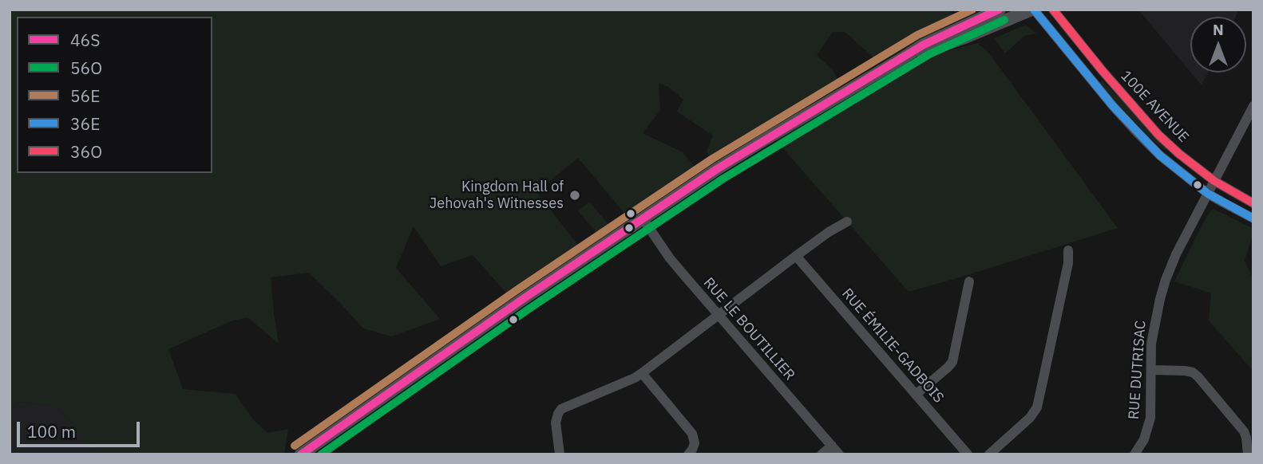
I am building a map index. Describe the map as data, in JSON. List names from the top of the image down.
{
  "streets": {
    "street": [
      "100E AVENUE",
      "RUE LE BOUTILLIER",
      "RUE ÉMILIE-GADBOIS",
      "RUE DUTRISAC"
    ]
  },
  "crossings": [
    ["100E AVENUE", "RUE DUTRISAC"]
  ],
  "places": ["Kingdom Hall of Jehovah's Witnesses"],
  "lines": [
    "transit line 46S",
    "transit line 56E",
    "transit line 36E",
    "transit line 36O",
    "transit line 56O"
  ],
  "legend": [
    "46S",
    "56O",
    "56E",
    "36E",
    "36O"
  ],
  "scale_bar": "100 m",
  "north": "top"
}
